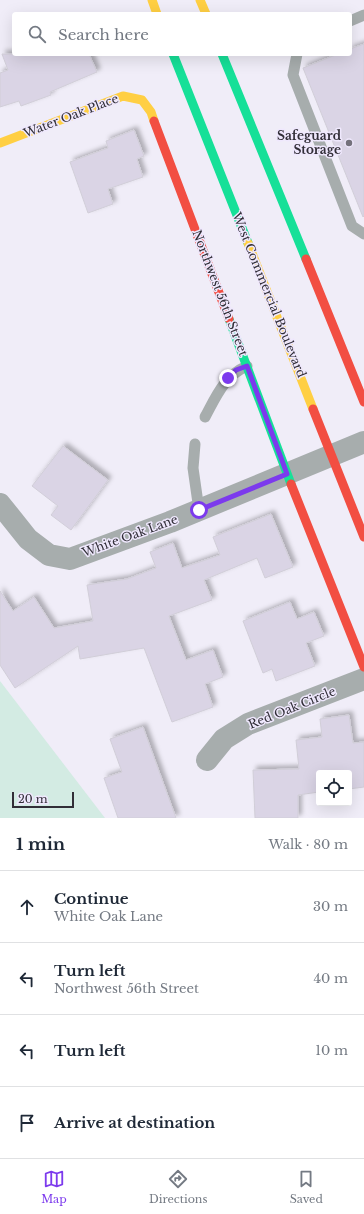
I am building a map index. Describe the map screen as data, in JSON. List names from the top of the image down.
{
  "streets": {
    "main road": ["Water Oak Place", "Northwest 56th Street", "West Commercial Boulevard"],
    "street": ["White Oak Lane", "Red Oak Circle"]
  },
  "crossings": [
    ["Water Oak Place", "Northwest 56th Street"],
    ["Northwest 56th Street", "White Oak Lane"],
    ["West Commercial Boulevard", "White Oak Lane"]
  ],
  "places": ["Safeguard Storage"],
  "scale_bar": "20 m",
  "page": {
    "search": "Search here",
    "scale": "20 m",
    "heading": ["1 min", "Walk · 80 m"],
    "list": [
      ["Continue", "White Oak Lane", "30 m"],
      ["Turn left", "Northwest 56th Street", "40 m"],
      ["Turn left", "10 m"],
      "Arrive at destination"
    ],
    "nav": ["Map", "Directions", "Saved"]
  }
}
